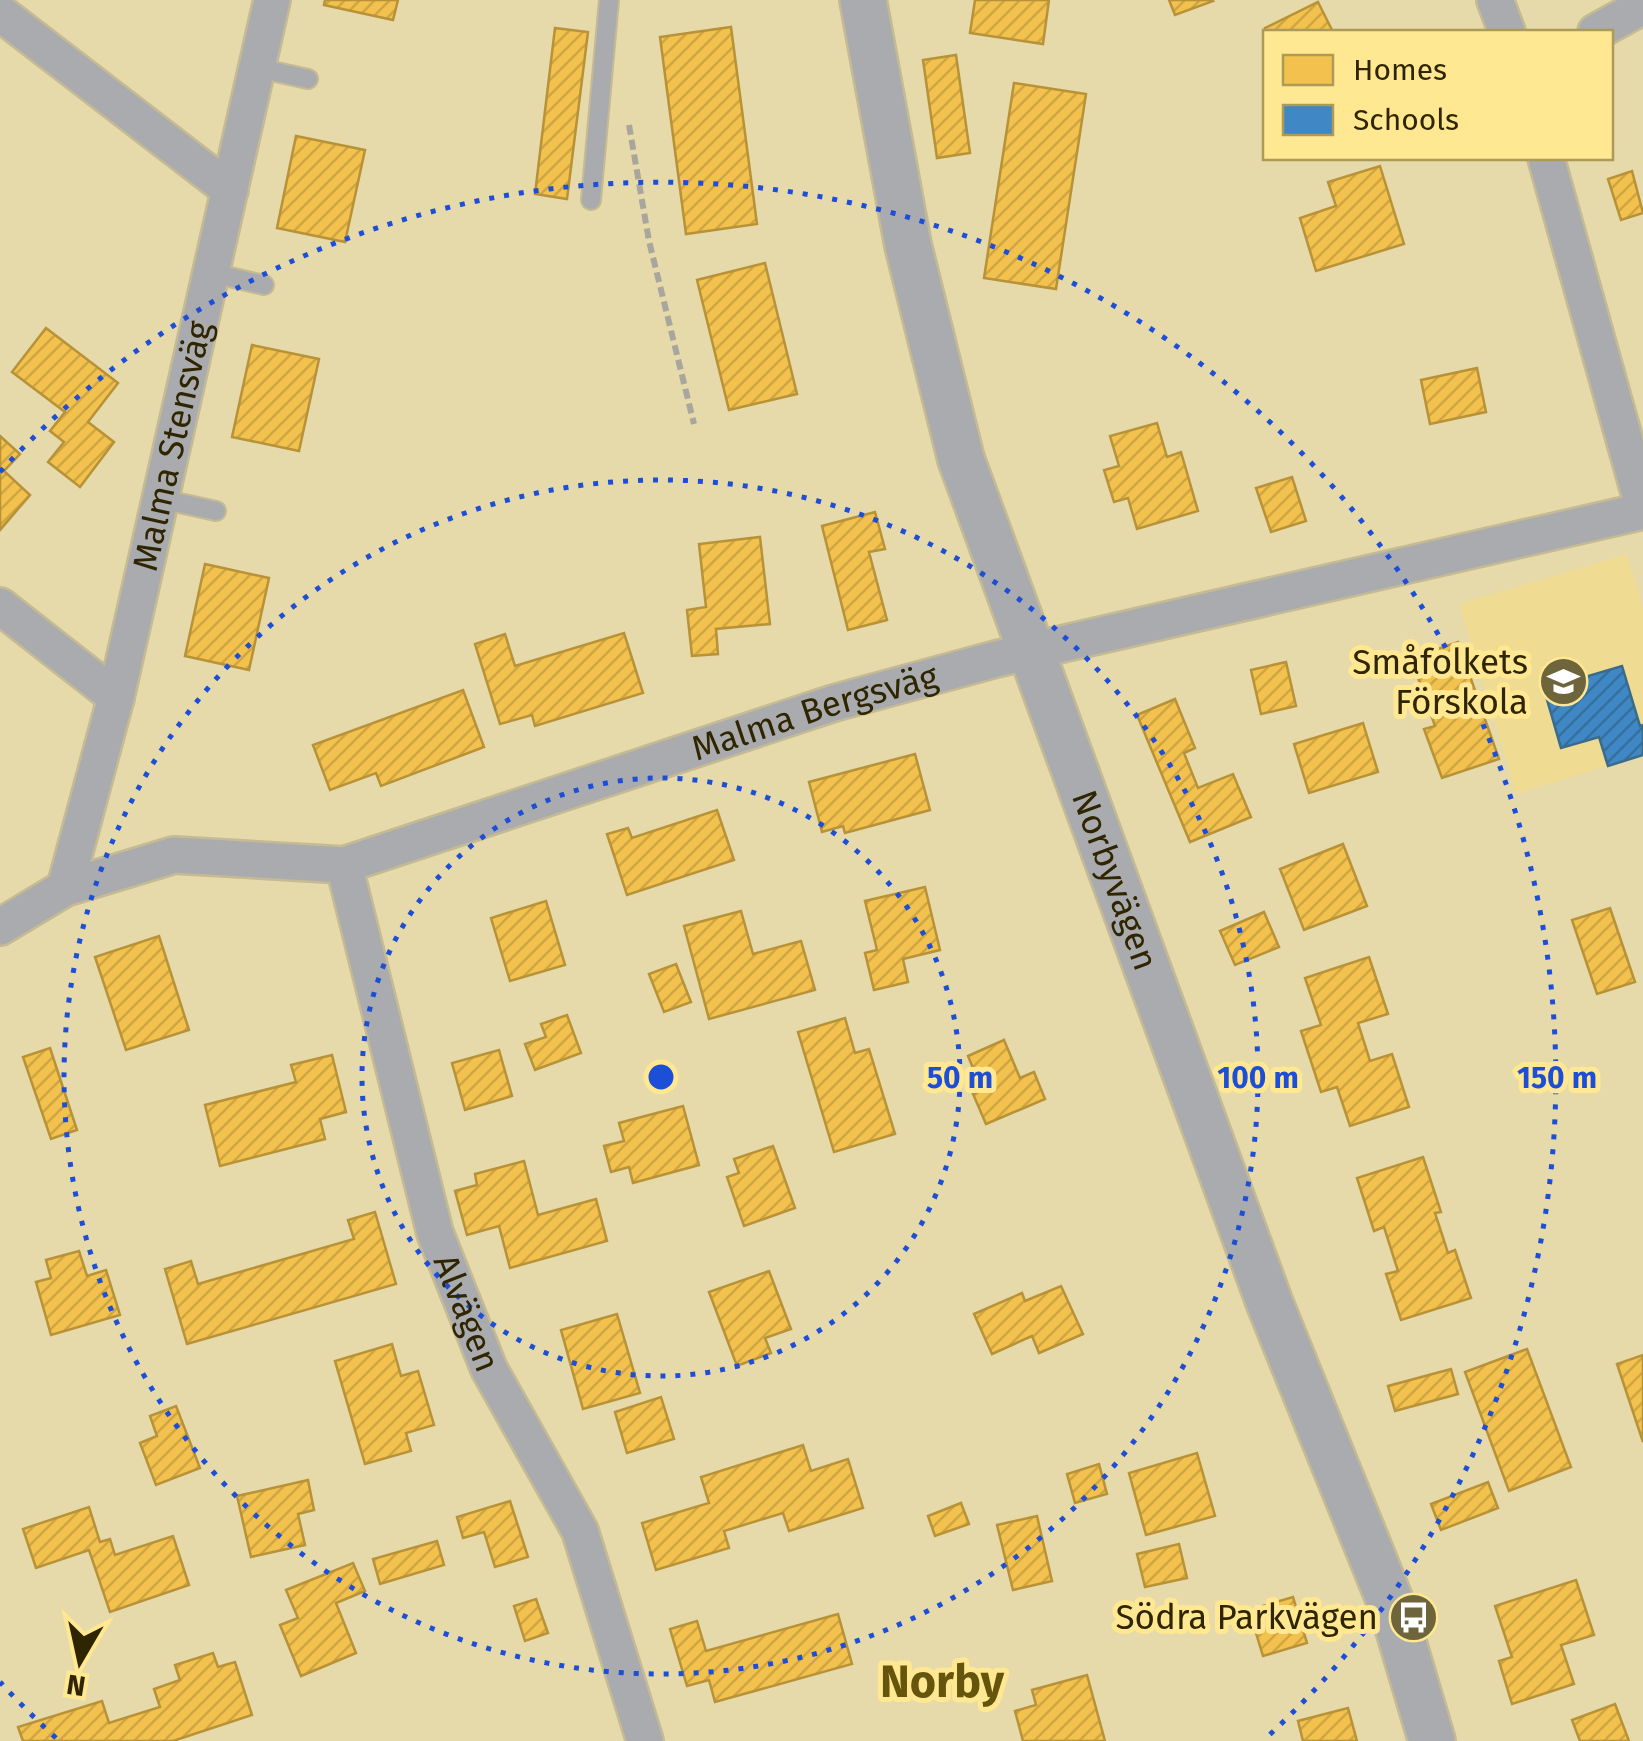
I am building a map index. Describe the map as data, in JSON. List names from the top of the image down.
{
  "streets": {
    "street": [
      "Malma Stensväg",
      "Malma Bergsväg",
      "Norbyvägen",
      "Alvägen"
    ]
  },
  "crossings": [
    ["Malma Stensväg", "Malma Bergsväg"],
    ["Malma Bergsväg", "Norbyvägen"],
    ["Malma Bergsväg", "Alvägen"]
  ],
  "districts": ["Norby"],
  "places": {
    "school or university": ["Småfolkets Förskola"],
    "bus stop": ["Södra Parkvägen"]
  },
  "legend": ["Homes", "Schools"],
  "north": "bottom",
  "rings": ["50 m", "100 m", "150 m"]
}
